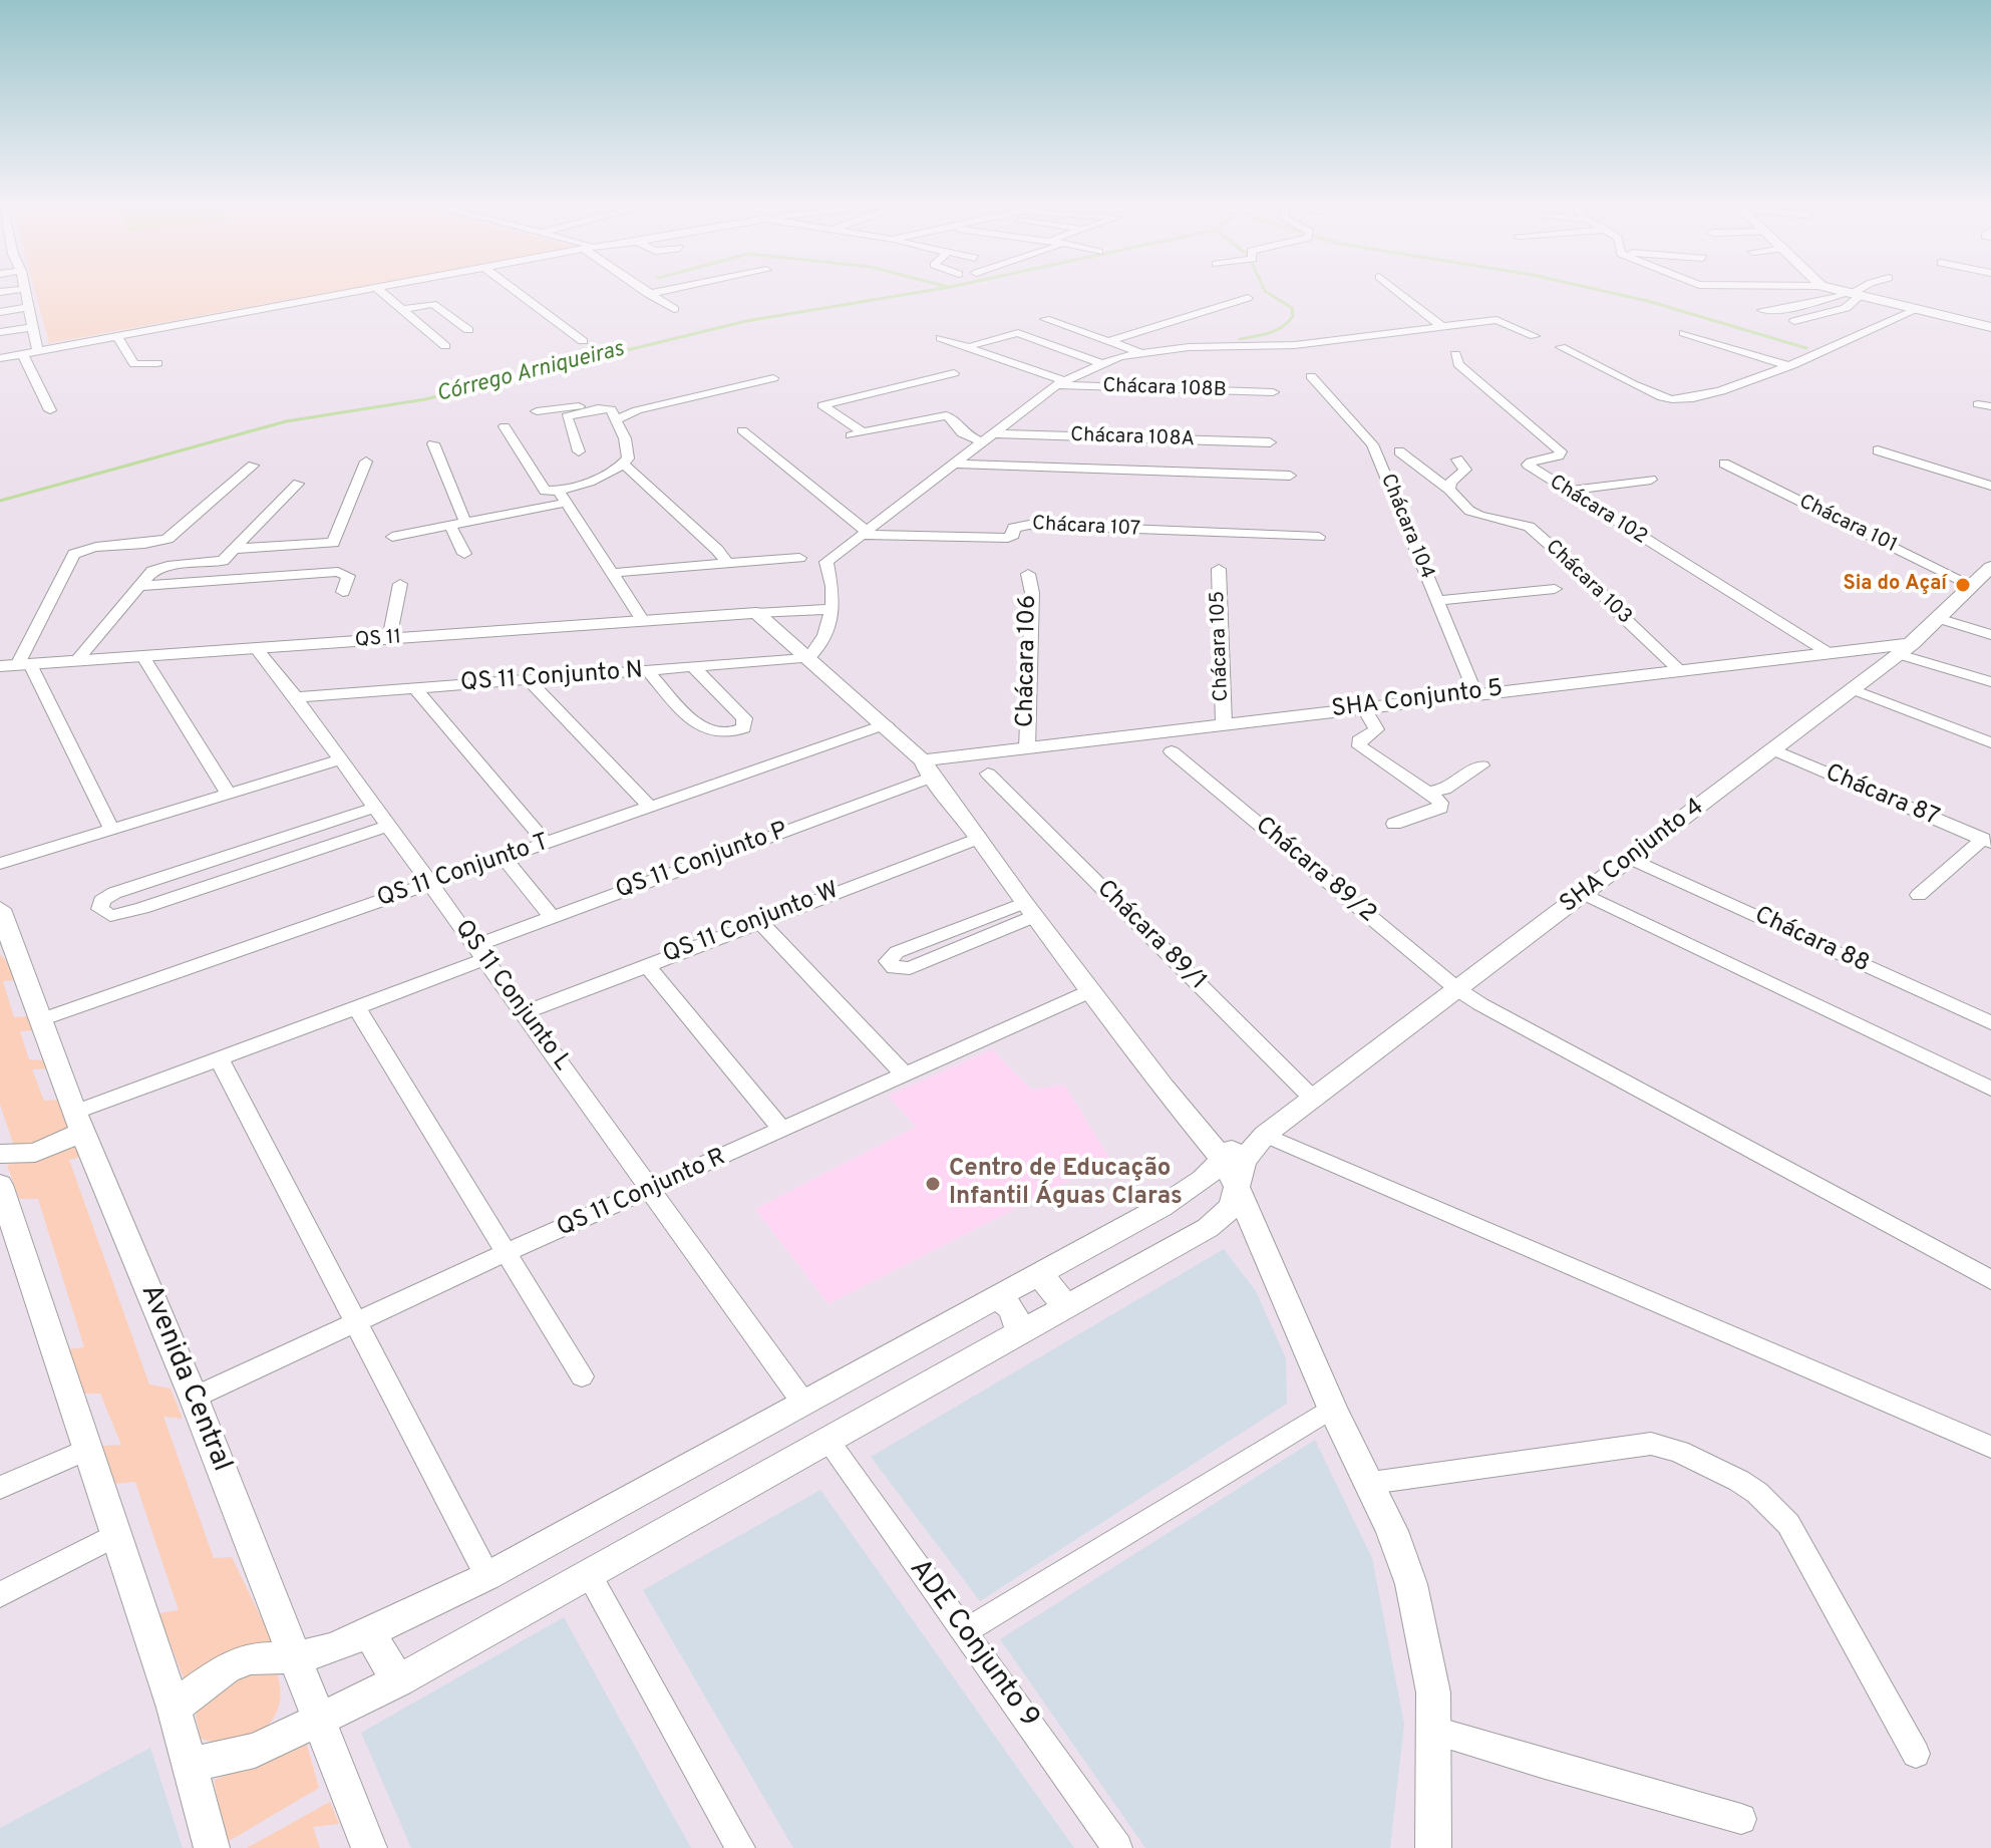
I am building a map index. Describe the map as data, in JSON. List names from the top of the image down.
{
  "streets": {
    "street": [
      "Chácara 108B",
      "Chácara 108A",
      "Chácara 102",
      "Chácara 101",
      "Chácara 104",
      "Chácara 107",
      "Chácara 103",
      "QS 11",
      "Chácara 105",
      "Chácara 106",
      "QS 11 Conjunto N",
      "SHA Conjunto 5",
      "Chácara 87",
      "SHA Conjunto 4",
      "QS 11 Conjunto P",
      "Chácara 89/2",
      "QS 11 Conjunto T",
      "QS 11 Conjunto W",
      "Chácara 89/1",
      "Chácara 88",
      "QS 11 Conjunto L",
      "QS 11 Conjunto R",
      "Avenida Central",
      "ADE Conjunto 9"
    ]
  },
  "crossings": [
    ["Chácara 102", "SHA Conjunto 5"],
    ["Chácara 101", "SHA Conjunto 4"],
    ["Chácara 104", "SHA Conjunto 5"],
    ["Chácara 103", "SHA Conjunto 5"],
    ["QS 11", "QS 11 Conjunto L"],
    ["Chácara 105", "SHA Conjunto 5"],
    ["Chácara 106", "SHA Conjunto 5"],
    ["QS 11 Conjunto N", "QS 11 Conjunto L"],
    ["SHA Conjunto 5", "SHA Conjunto 4"],
    ["SHA Conjunto 5", "QS 11 Conjunto P"],
    ["Chácara 87", "SHA Conjunto 4"],
    ["SHA Conjunto 4", "Chácara 89/2"],
    ["SHA Conjunto 4", "Chácara 89/1"],
    ["SHA Conjunto 4", "Chácara 88"],
    ["SHA Conjunto 4", "QS 11 Conjunto L"],
    ["SHA Conjunto 4", "Avenida Central"],
    ["SHA Conjunto 4", "ADE Conjunto 9"],
    ["QS 11 Conjunto P", "QS 11 Conjunto L"],
    ["QS 11 Conjunto P", "Avenida Central"],
    ["QS 11 Conjunto T", "QS 11 Conjunto L"],
    ["QS 11 Conjunto T", "Avenida Central"],
    ["QS 11 Conjunto W", "QS 11 Conjunto L"],
    ["QS 11 Conjunto L", "QS 11 Conjunto R"],
    ["QS 11 Conjunto R", "Avenida Central"]
  ],
  "water": ["Córrego Arniqueiras"],
  "places": ["Sia do Açaí", "Centro de Educação Infantil Águas Claras"]
}
